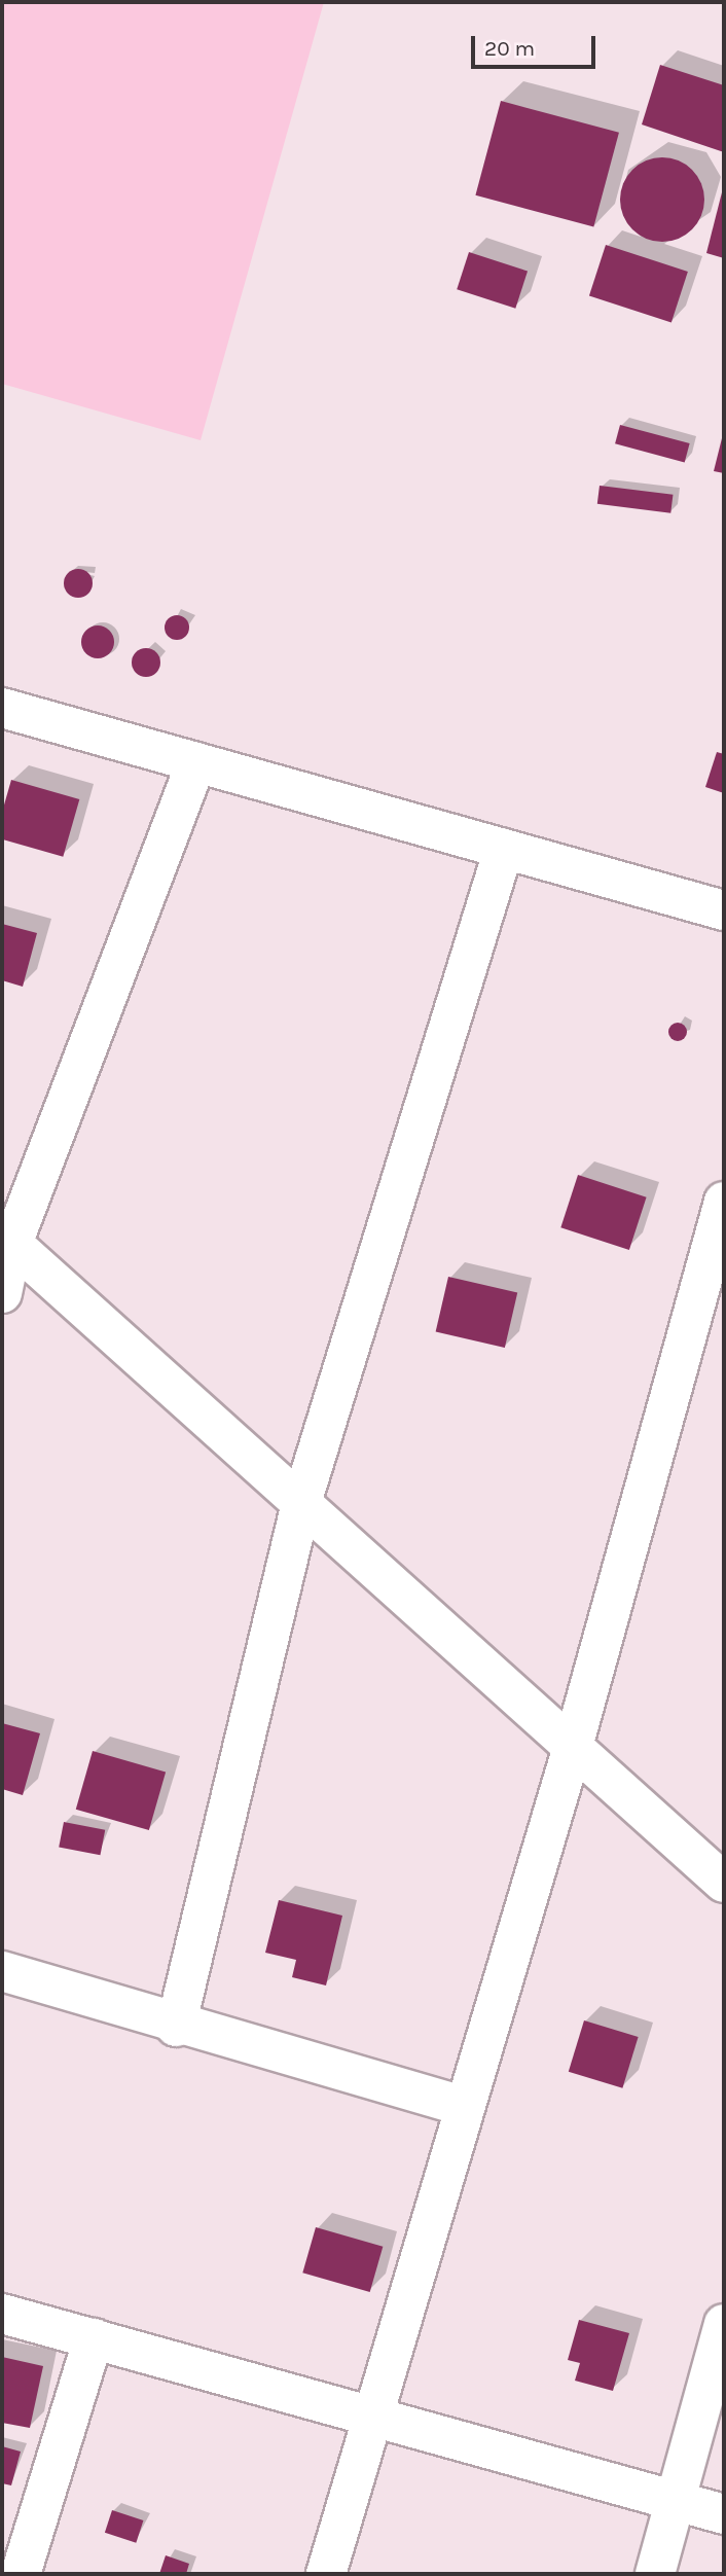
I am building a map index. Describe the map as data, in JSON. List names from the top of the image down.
{
  "scale_bar": "20 m"
}
